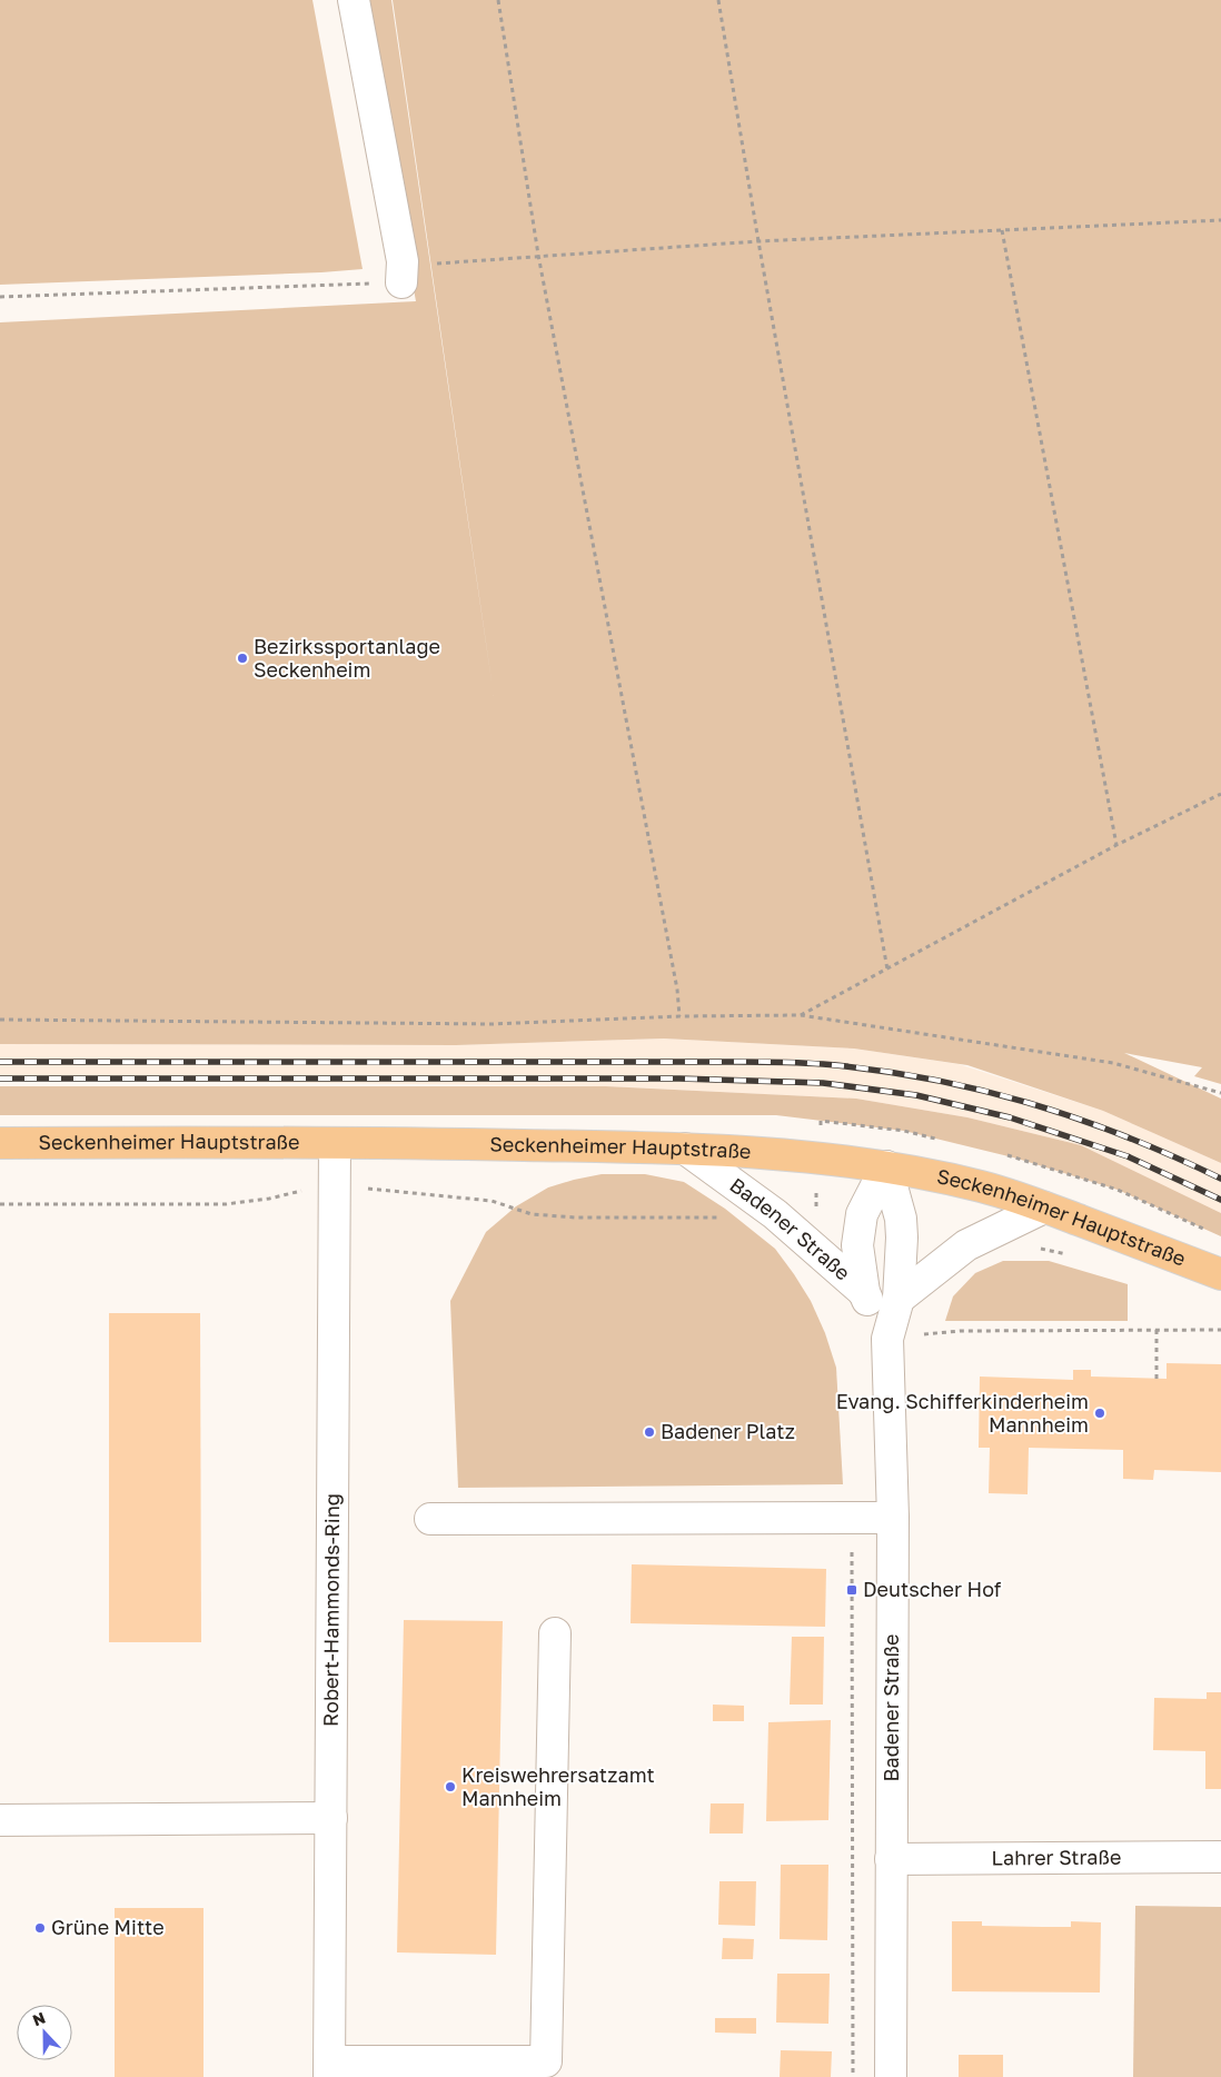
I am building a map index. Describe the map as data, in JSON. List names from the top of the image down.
{
  "streets": {
    "main road": ["Seckenheimer Hauptstraße"],
    "street": ["Badener Straße", "Robert-Hammonds-Ring", "Lahrer Straße"]
  },
  "crossings": [
    ["Seckenheimer Hauptstraße", "Badener Straße"],
    ["Seckenheimer Hauptstraße", "Robert-Hammonds-Ring"],
    ["Badener Straße", "Lahrer Straße"]
  ],
  "places": {
    "other": [
      "Bezirkssportanlage Seckenheim",
      "Evang. Schifferkinderheim Mannheim",
      "Badener Platz",
      "Kreiswehrersatzamt Mannheim",
      "Grüne Mitte"
    ],
    "transit": ["Deutscher Hof"]
  },
  "north": "top"
}
